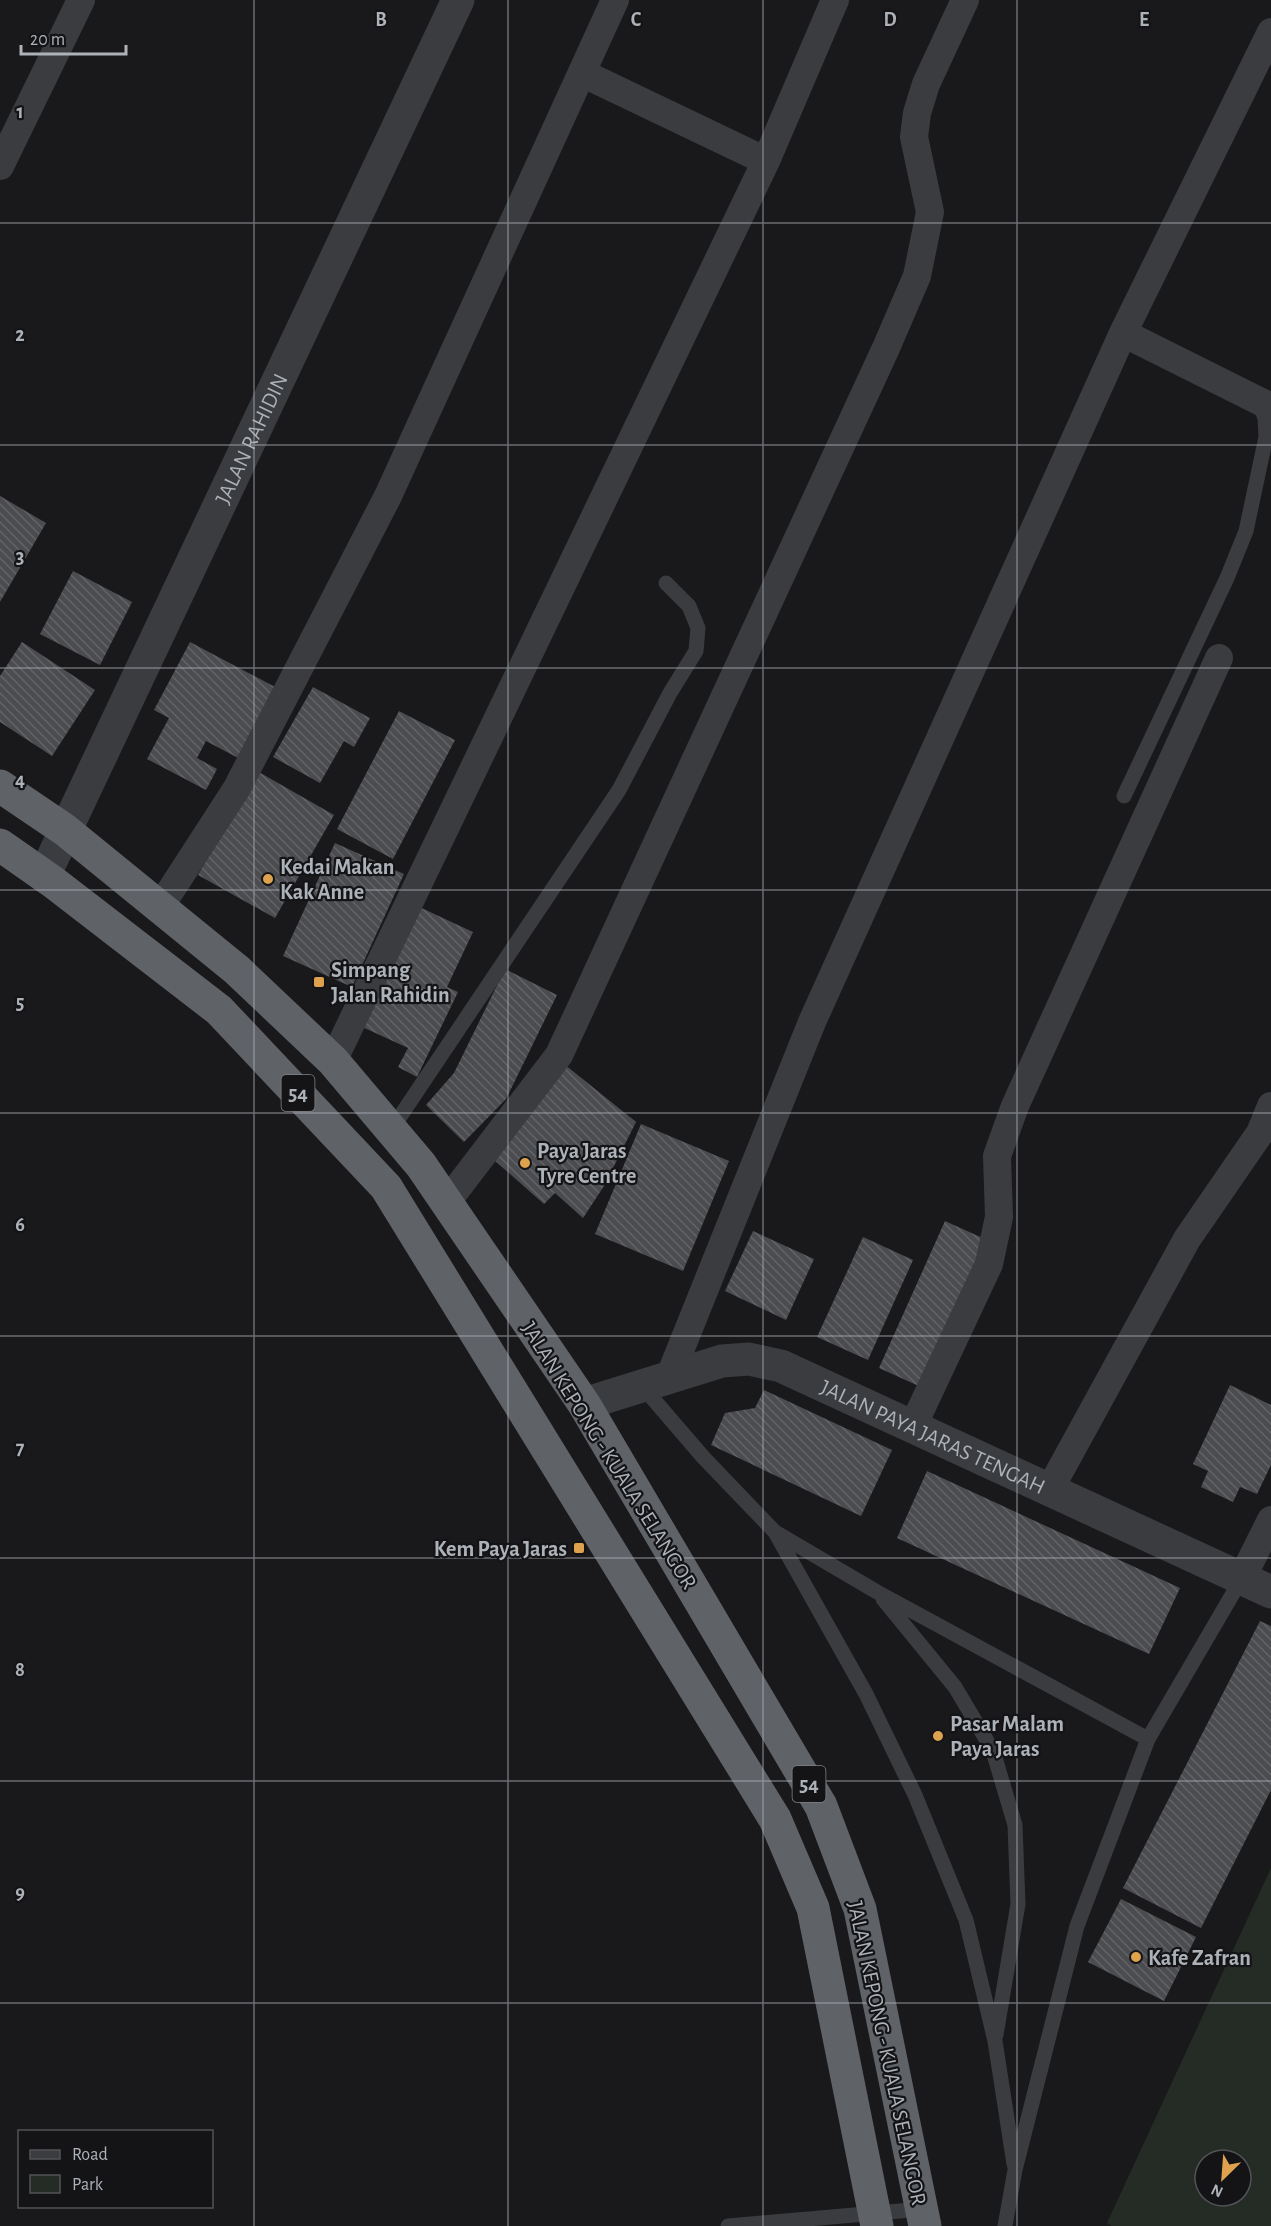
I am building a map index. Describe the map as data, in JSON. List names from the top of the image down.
{
  "streets": {
    "highway": ["54", "JALAN KEPONG - KUALA SELANGOR"],
    "street": ["JALAN RAHIDIN", "JALAN PAYA JARAS TENGAH"]
  },
  "crossings": [
    ["JALAN RAHIDIN", "JALAN KEPONG - KUALA SELANGOR"],
    ["JALAN PAYA JARAS TENGAH", "JALAN KEPONG - KUALA SELANGOR"]
  ],
  "places": {
    "other": [
      "Kedai Makan Kak Anne",
      "Paya Jaras Tyre Centre",
      "Pasar Malam Paya Jaras",
      "Kafe Zafran"
    ],
    "transit": ["Simpang Jalan Rahidin", "Kem Paya Jaras"]
  },
  "legend": ["Road", "Park"],
  "scale_bar": "20 m",
  "north": "bottom left",
  "grid": {
    "columns": [
      "B",
      "C",
      "D",
      "E"
    ],
    "rows": [
      "1",
      "2",
      "3",
      "4",
      "5",
      "6",
      "7",
      "8",
      "9"
    ]
  }
}
